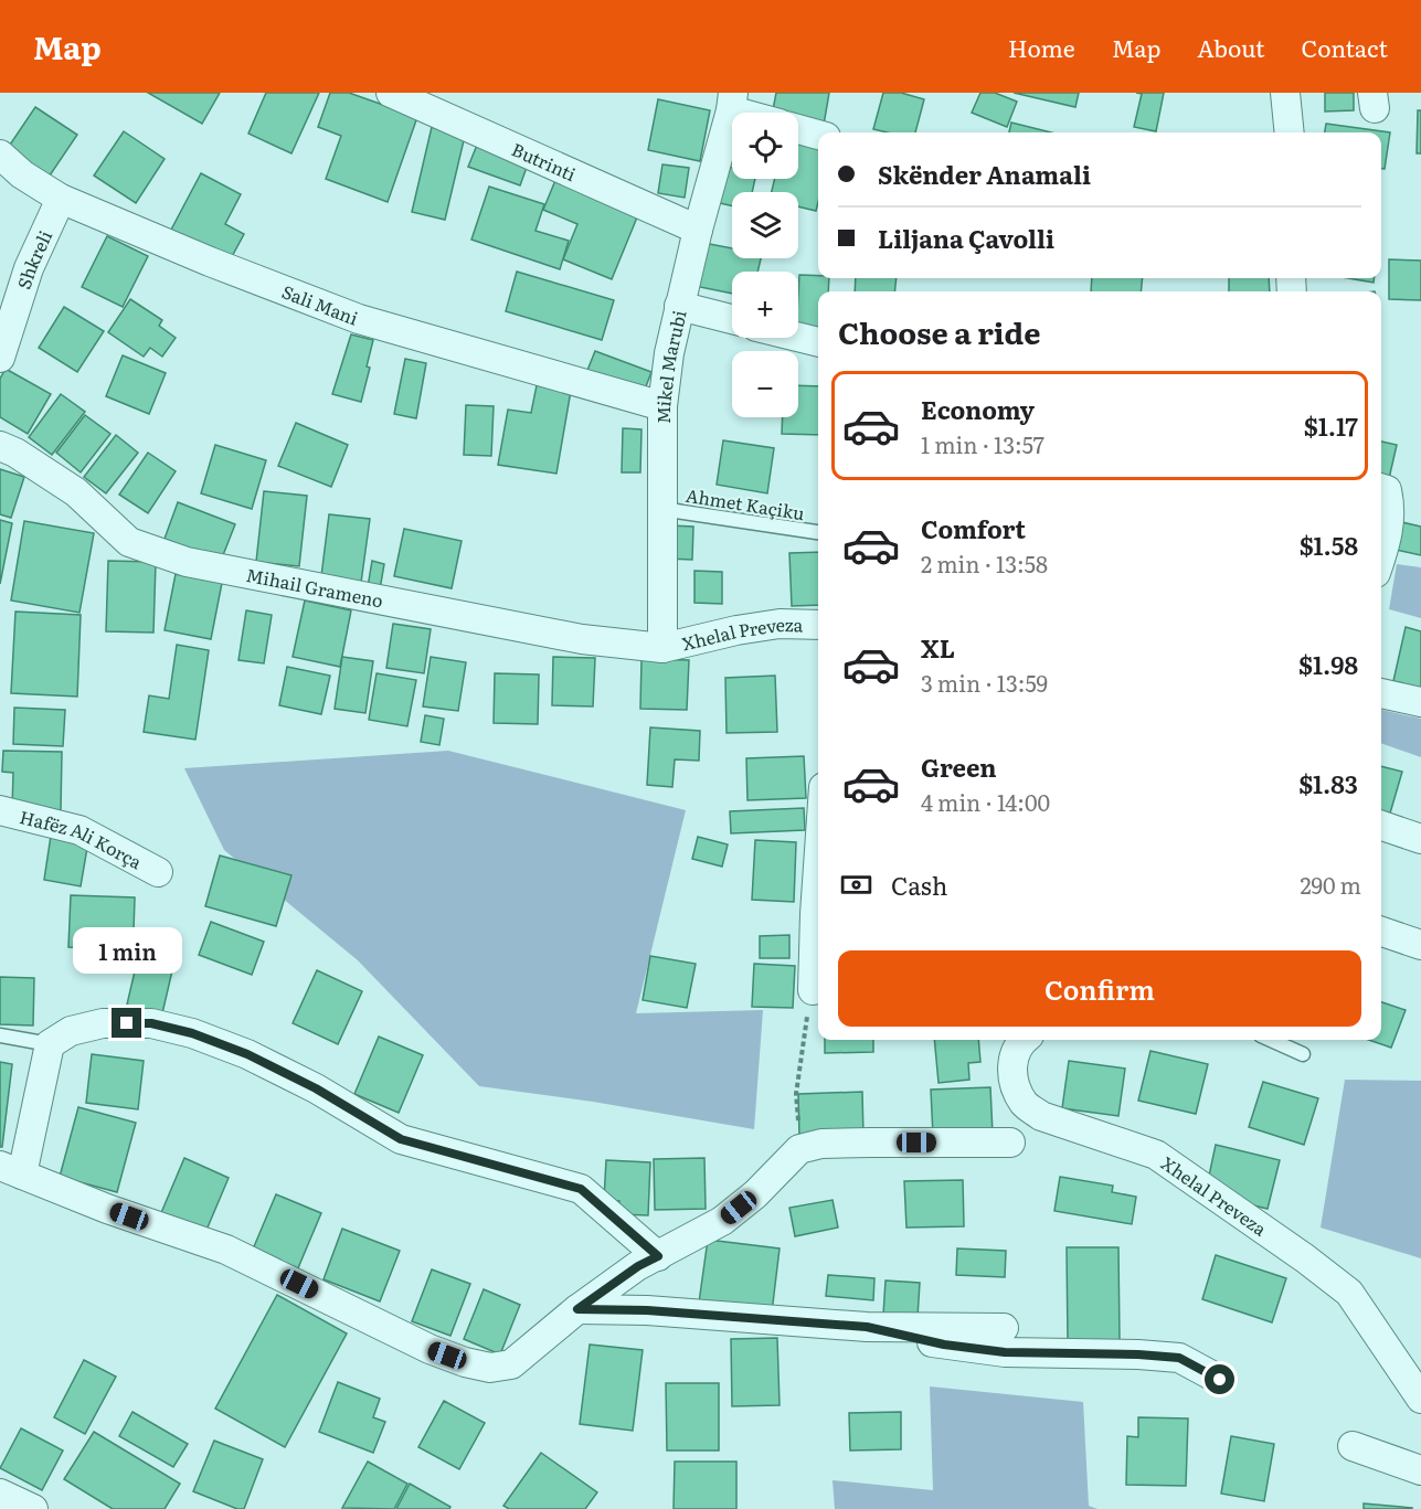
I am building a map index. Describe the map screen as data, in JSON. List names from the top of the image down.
{
  "streets": {
    "street": [
      "Butrinti",
      "Shkreli",
      "Sali Mani",
      "Mikel Marubi",
      "Mihail Grameno",
      "Xhelal Preveza",
      "Hafëz Ali Korça"
    ],
    "lane": ["Ahmet Kaçiku"]
  },
  "crossings": [
    ["Butrinti", "Mikel Marubi"],
    ["Shkreli", "Sali Mani"],
    ["Sali Mani", "Mikel Marubi"],
    ["Mikel Marubi", "Ahmet Kaçiku"],
    ["Mikel Marubi", "Mihail Grameno"],
    ["Mikel Marubi", "Xhelal Preveza"],
    ["Mihail Grameno", "Xhelal Preveza"]
  ],
  "page": {
    "header": "Map",
    "nav": [
      "Home",
      "Map",
      "About",
      "Contact"
    ],
    "map_buttons": ["+", "−"],
    "banner": ["Skënder Anamali", "Liljana Çavolli"],
    "heading": "Choose a ride",
    "list": [
      {
        "name": "Economy",
        "note": "1 min · 13:57",
        "value": "$1.17"
      },
      {
        "name": "Comfort",
        "note": "2 min · 13:58",
        "value": "$1.58"
      },
      {
        "name": "XL",
        "note": "3 min · 13:59",
        "value": "$1.98"
      },
      {
        "name": "Green",
        "note": "4 min · 14:00",
        "value": "$1.83"
      }
    ],
    "pay": ["Cash", "290 m"],
    "bubble": "1 min",
    "buttons": "Confirm"
  }
}
